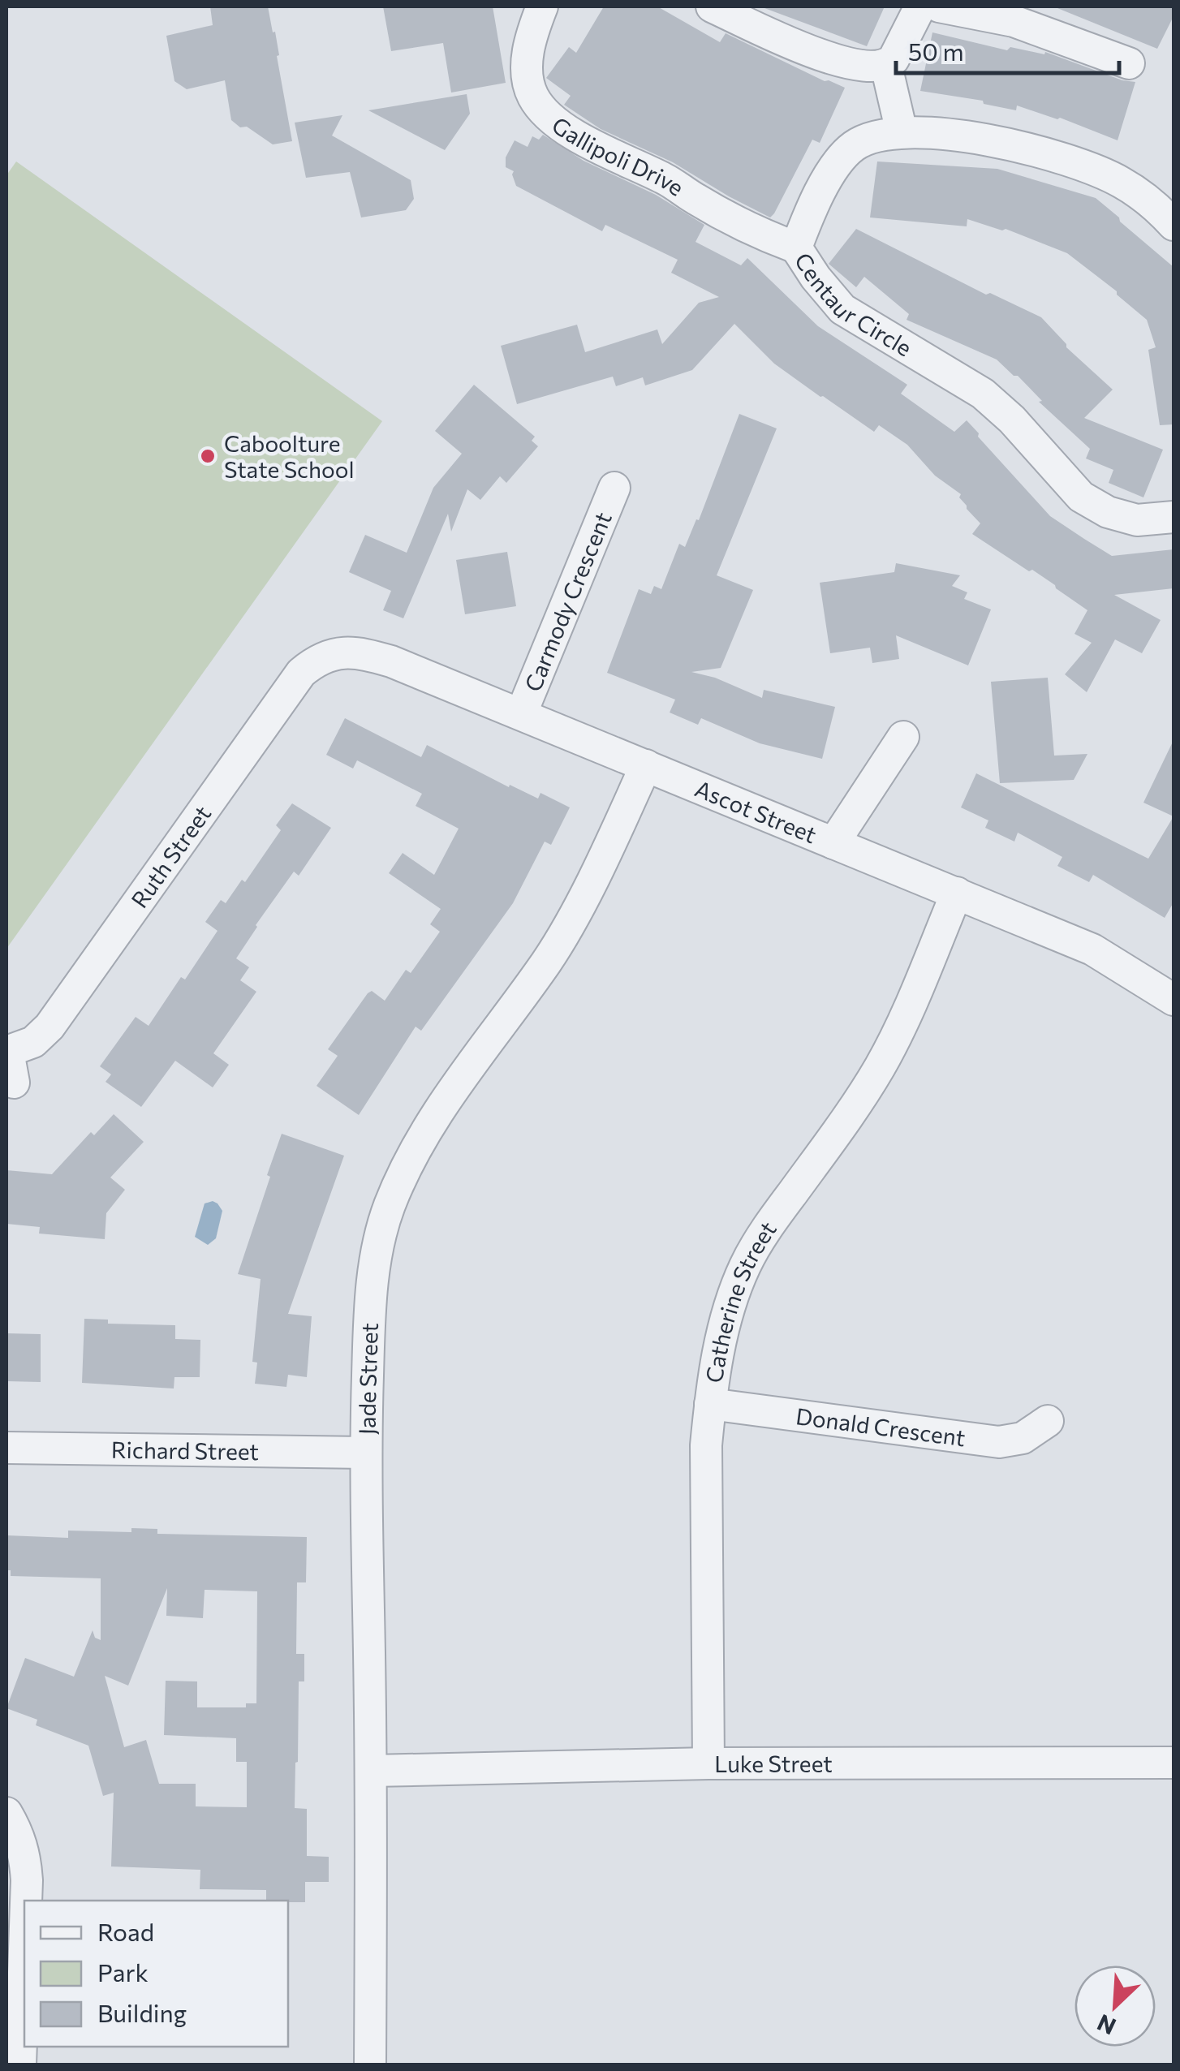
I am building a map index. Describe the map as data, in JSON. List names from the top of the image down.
{
  "streets": {
    "street": [
      "Gallipoli Drive",
      "Centaur Circle",
      "Carmody Crescent",
      "Ascot Street",
      "Ruth Street",
      "Catherine Street",
      "Jade Street",
      "Donald Crescent",
      "Richard Street",
      "Luke Street"
    ]
  },
  "crossings": [
    ["Gallipoli Drive", "Centaur Circle"],
    ["Carmody Crescent", "Ascot Street"],
    ["Ascot Street", "Ruth Street"],
    ["Ascot Street", "Catherine Street"],
    ["Ascot Street", "Jade Street"],
    ["Catherine Street", "Donald Crescent"],
    ["Catherine Street", "Luke Street"],
    ["Jade Street", "Richard Street"],
    ["Jade Street", "Luke Street"]
  ],
  "places": ["Caboolture State School"],
  "legend": ["Road", "Park", "Building"],
  "scale_bar": "50 m",
  "north": "bottom left"
}
